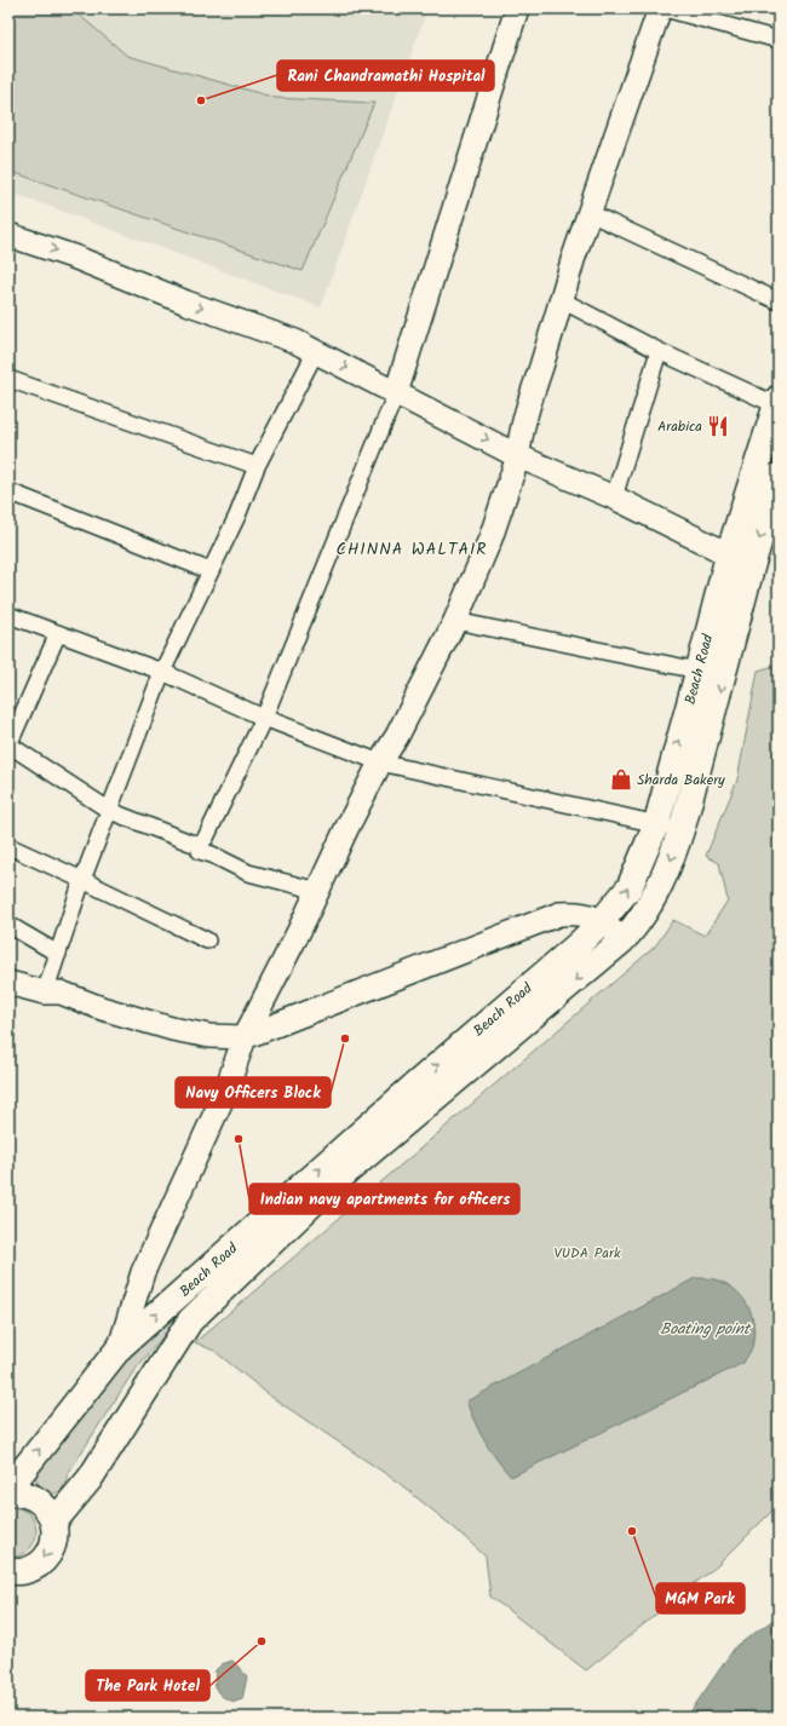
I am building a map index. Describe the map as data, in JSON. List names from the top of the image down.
{
  "streets": {
    "main road": ["Beach Road"]
  },
  "districts": ["CHINNA WALTAIR"],
  "water": ["Boating point"],
  "parks": ["VUDA Park"],
  "places": {
    "other": [
      "Rani Chandramathi Hospital",
      "Navy Officers Block",
      "Indian navy apartments for officers",
      "MGM Park",
      "The Park Hotel"
    ],
    "restaurant": ["Arabica"],
    "shop": ["Sharda Bakery"]
  }
}
